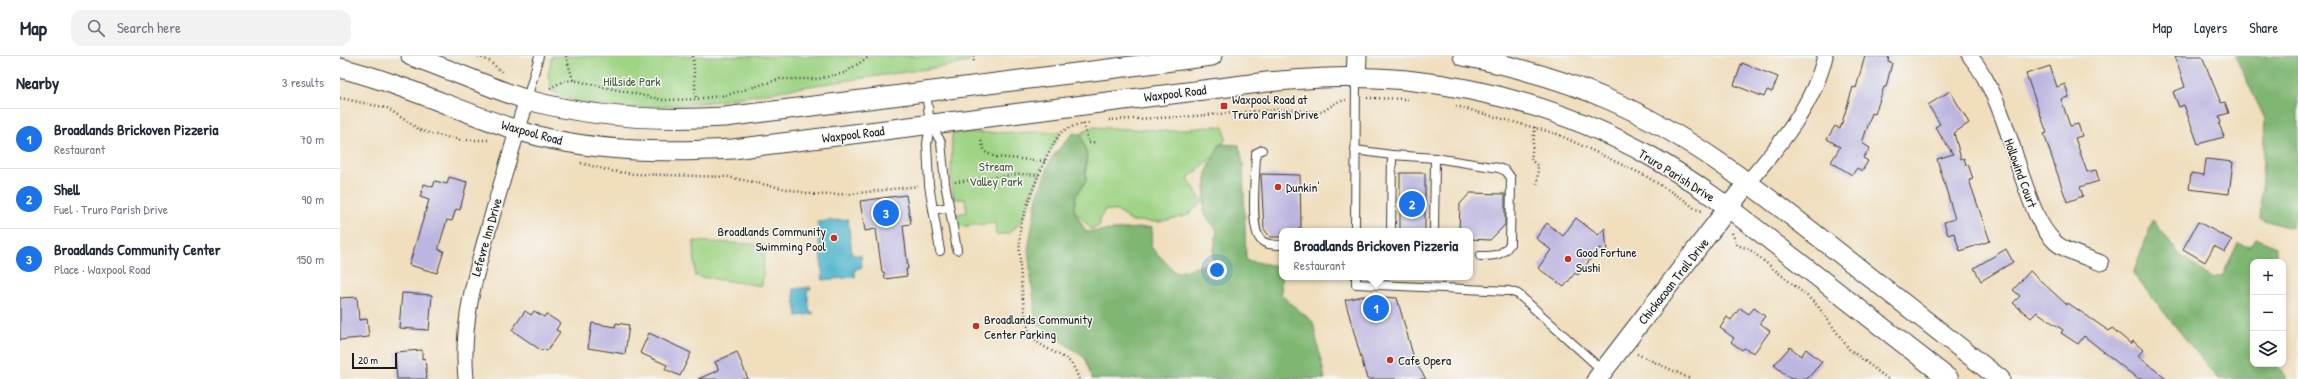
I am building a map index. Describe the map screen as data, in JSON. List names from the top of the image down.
{
  "streets": {
    "street": [
      "Waxpool Road",
      "Hollowind Court",
      "Truro Parish Drive",
      "Lefevre Inn Drive",
      "Chickacoan Trail Drive"
    ]
  },
  "crossings": [
    ["Waxpool Road", "Truro Parish Drive"],
    ["Waxpool Road", "Lefevre Inn Drive"],
    ["Truro Parish Drive", "Chickacoan Trail Drive"]
  ],
  "parks": ["Hillside Park", "Stream Valley Park"],
  "places": {
    "transit": ["Waxpool Road at Truro Parish Drive"],
    "other": [
      "Dunkin'",
      "Broadlands Community Swimming Pool",
      "Good Fortune Sushi",
      "Broadlands Community Center Parking",
      "Cafe Opera"
    ]
  },
  "scale_bar": "20 m",
  "page": {
    "header": "Map",
    "search": "Search here",
    "nav": ["Map", "Layers", "Share"],
    "heading": ["Nearby", "3 results"],
    "list": [
      {
        "mark": "1",
        "name": "Broadlands Brickoven Pizzeria",
        "note": "Restaurant",
        "value": "70 m"
      },
      {
        "mark": "2",
        "name": "Shell",
        "note": "Fuel · Truro Parish Drive",
        "value": "90 m"
      },
      {
        "mark": "3",
        "name": "Broadlands Community Center",
        "note": "Place · Waxpool Road",
        "value": "150 m"
      }
    ],
    "pins": ["2", "3", "1"],
    "popup": ["Broadlands Brickoven Pizzeria", "Restaurant"],
    "map_buttons": ["+", "−"],
    "scale": "20 m"
  }
}
